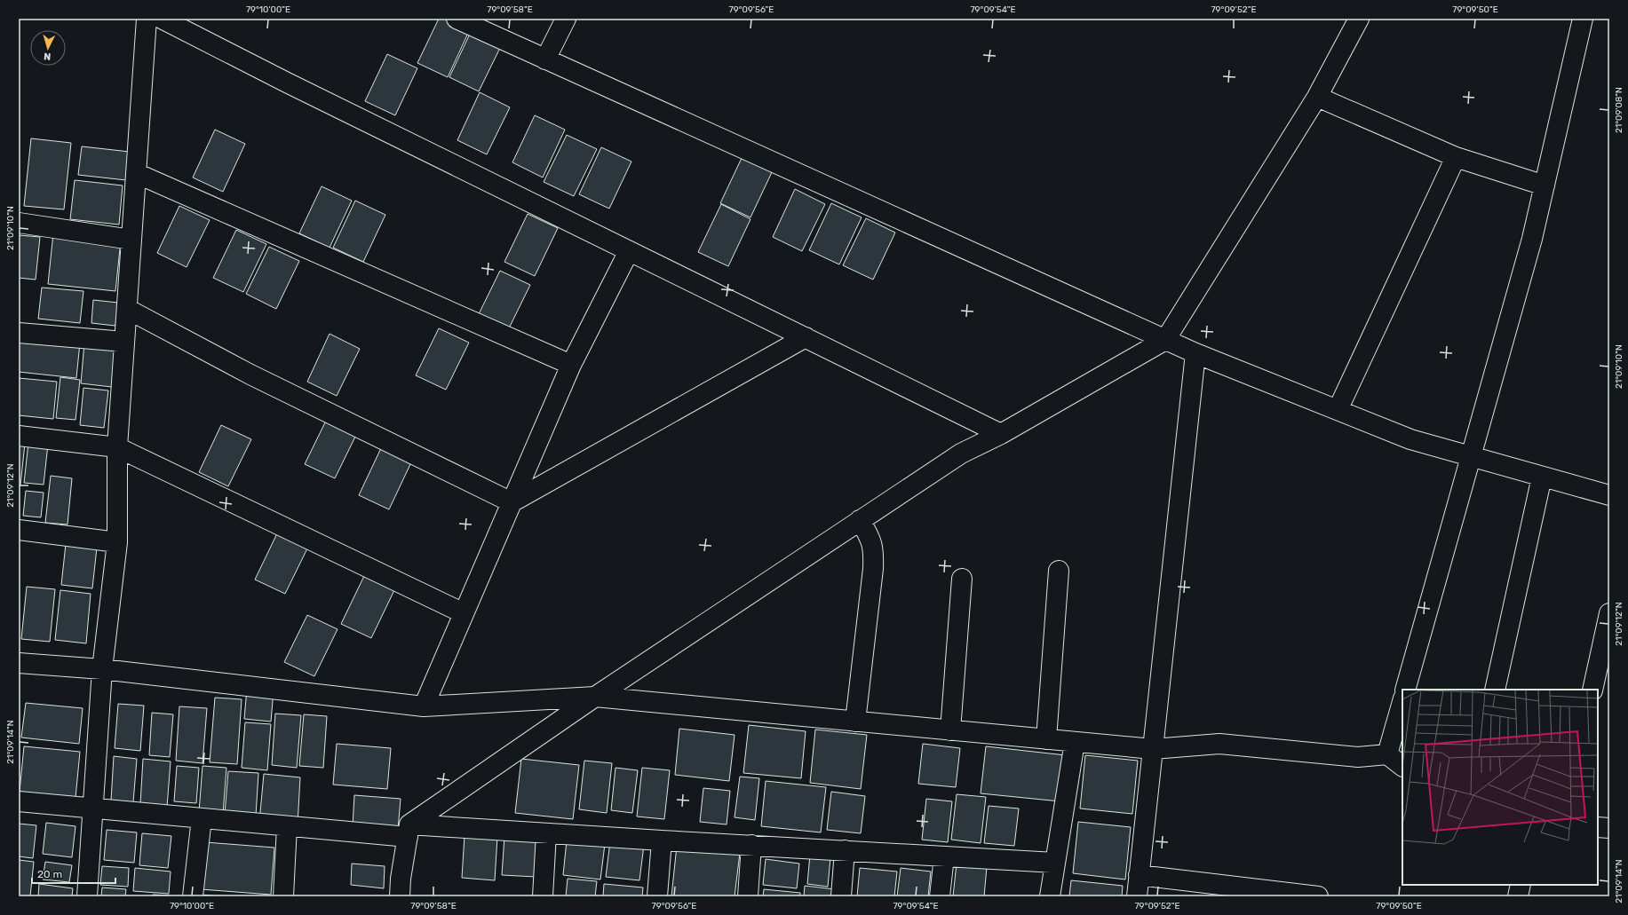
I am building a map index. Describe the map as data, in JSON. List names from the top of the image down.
{
  "scale_bar": "20 m",
  "north": "bottom",
  "coordinates": [
    "79°10'00\"E",
    "79°09'58\"E",
    "79°09'56\"E",
    "79°09'54\"E",
    "79°09'52\"E",
    "79°09'50\"E",
    "21°09'08\"N",
    "21°09'10\"N",
    "21°09'12\"N",
    "21°09'14\"N"
  ]
}
